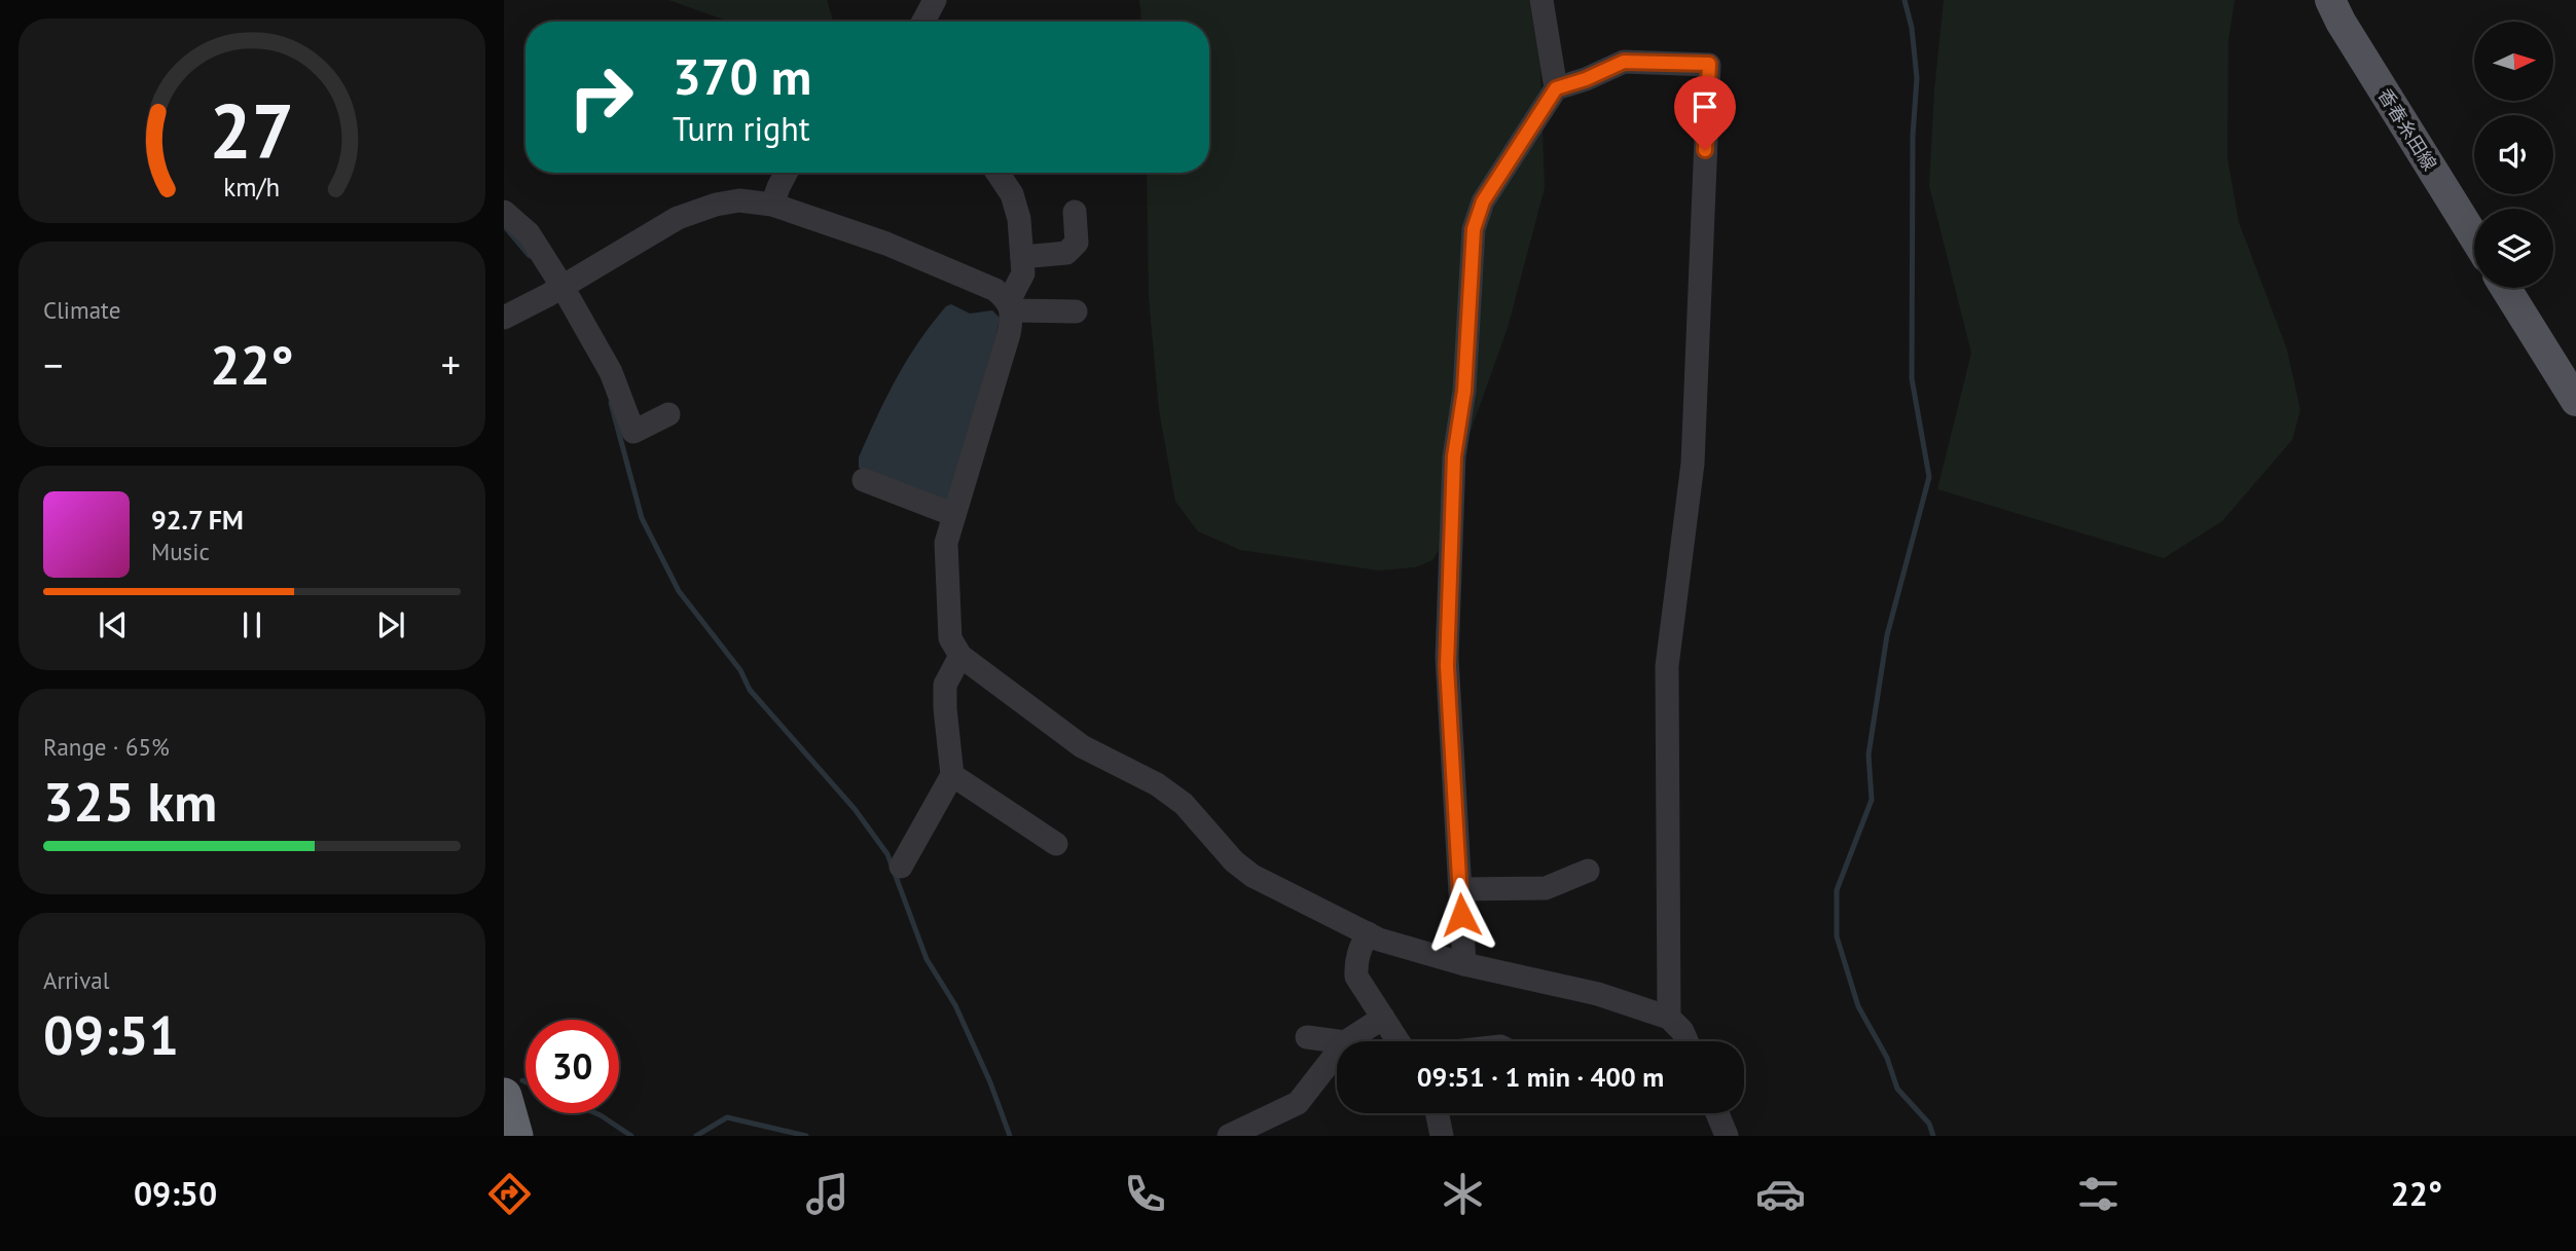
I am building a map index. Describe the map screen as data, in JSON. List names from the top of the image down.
{
  "streets": {
    "main road": ["香春糸田線"]
  },
  "north": "right",
  "page": {
    "turn": ["370 m", "Turn right"],
    "tile": [
      "Climate",
      ["Range · 65%", "325 km"],
      ["Arrival", "09:51"]
    ],
    "heat": ["−", "22°", "+"],
    "song": ["92.7 FM", "Music"],
    "limit": "30",
    "trip": "09:51 · 1 min · 400 m",
    "tabs": ["09:50", "22°"],
    "gauge": ["27", "km/h"]
  }
}
